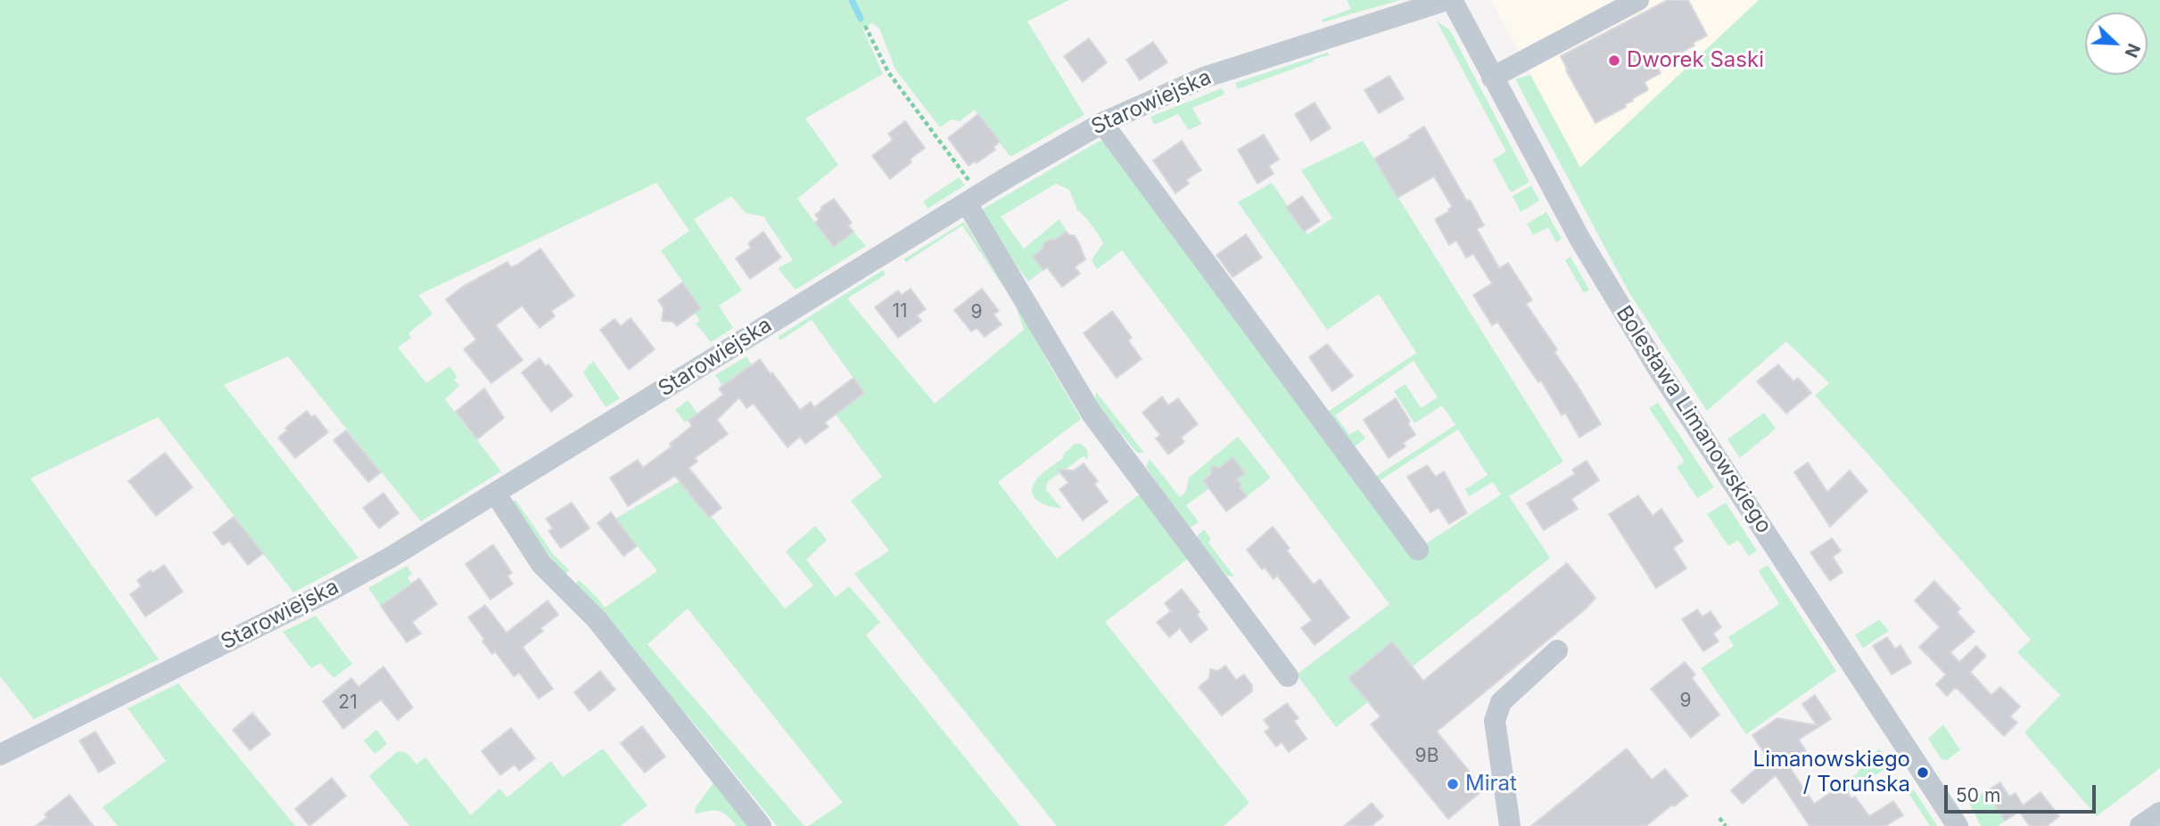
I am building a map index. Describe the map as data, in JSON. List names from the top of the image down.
{
  "streets": {
    "street": ["Starowiejska", "Bolesława Limanowskiego"]
  },
  "crossings": [
    ["Starowiejska", "Bolesława Limanowskiego"]
  ],
  "places": ["Dworek Saski", "Limanowskiego / Toruńska", "Mirat"],
  "house_numbers": [
    "11",
    "9",
    "9",
    "21",
    "9B"
  ],
  "scale_bar": "50 m",
  "north": "bottom right"
}
